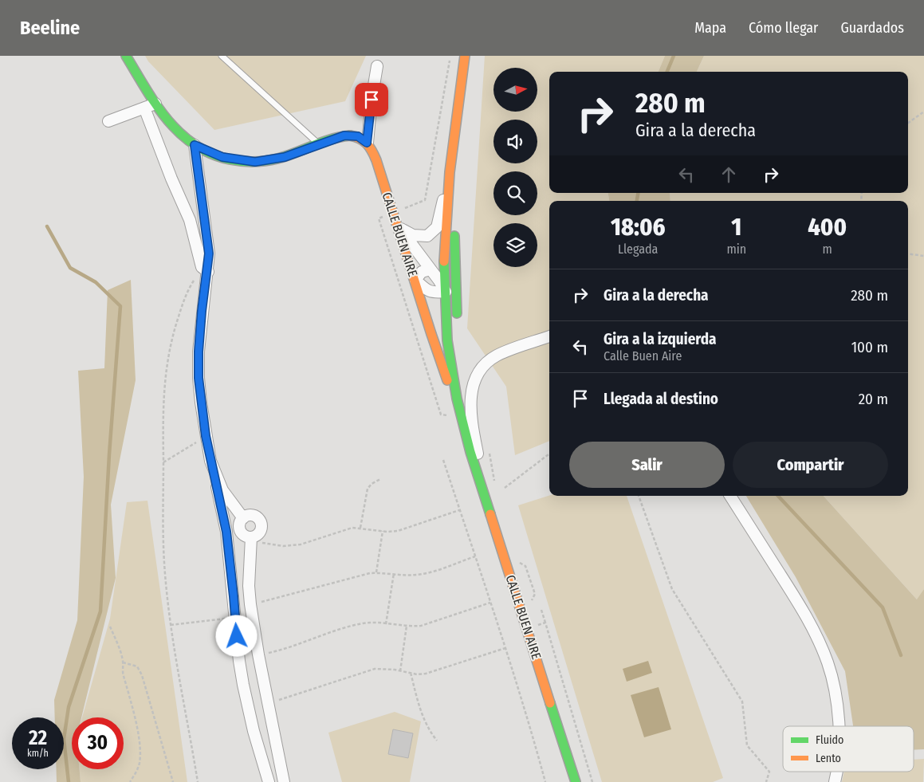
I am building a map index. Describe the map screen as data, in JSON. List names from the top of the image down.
{
  "streets": {
    "main road": ["CALLE BUEN AIRE"]
  },
  "legend": ["Fluido", "Lento"],
  "north": "right",
  "page": {
    "header": "Beeline",
    "nav": ["Mapa", "Cómo llegar", "Guardados"],
    "turn": ["280 m", "Gira a la derecha"],
    "eta": [
      "18:06",
      "Llegada",
      "1",
      "min",
      "400",
      "m"
    ],
    "list": [
      {
        "name": "Gira a la derecha",
        "value": "280 m"
      },
      {
        "name": "Gira a la izquierda",
        "note": "Calle Buen Aire",
        "value": "100 m"
      },
      {
        "name": "Llegada al destino",
        "value": "20 m"
      }
    ],
    "buttons": ["Salir", "Compartir"],
    "speed": "22 km/h",
    "limit": "30"
  }
}
